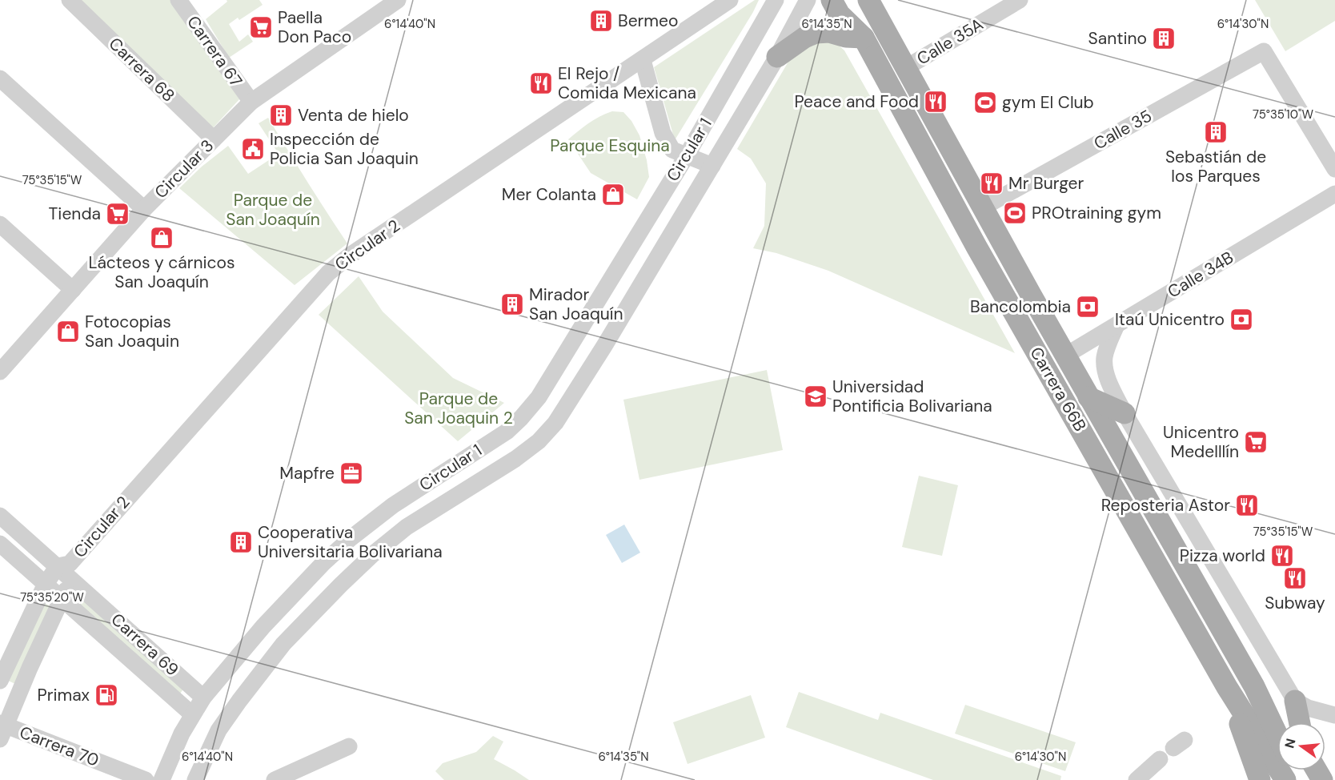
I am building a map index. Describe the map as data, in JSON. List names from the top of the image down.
{
  "streets": {
    "main road": ["Carrera 66B"],
    "street": [
      "Calle 35A",
      "Carrera 67",
      "Carrera 68",
      "Calle 35",
      "Circular 1",
      "Circular 3",
      "Circular 2",
      "Calle 34B",
      "Carrera 69",
      "Carrera 70"
    ]
  },
  "crossings": [
    ["Calle 35A", "Carrera 66B"],
    ["Carrera 67", "Circular 3"],
    ["Carrera 68", "Circular 3"],
    ["Calle 35", "Carrera 66B"],
    ["Circular 1", "Carrera 69"],
    ["Circular 2", "Carrera 69"],
    ["Circular 2", "Carrera 70"],
    ["Calle 34B", "Carrera 66B"]
  ],
  "parks": ["Parque Esquina", "Parque de San Joaquín", "Parque de San Joaquin 2"],
  "places": {
    "building": [
      "Bermeo",
      "Santino",
      "Venta de hielo",
      "Sebastián de los Parques",
      "Mirador San Joaquín",
      "Cooperativa Universitaria Bolivariana"
    ],
    "supermarket": ["Paella Don Paco", "Tienda", "Unicentro Medelllín"],
    "restaurant": [
      "El Rejo / Comida Mexicana",
      "Peace and Food",
      "Mr Burger",
      "Reposteria Astor",
      "Pizza world",
      "Subway"
    ],
    "sports": ["gym El Club", "PROtraining gym"],
    "public building": ["Inspección de Policia San Joaquin"],
    "shop": ["Mer Colanta", "Lácteos y cárnicos San Joaquín", "Fotocopias San Joaquin"],
    "bank": ["Bancolombia", "Itaú Unicentro"],
    "school or university": ["Universidad Pontificia Bolivariana"],
    "office": ["Mapfre"],
    "fuel station": ["Primax"]
  },
  "north": "left",
  "coordinates": [
    "6°14'40\"N",
    "6°14'35\"N",
    "6°14'30\"N",
    "75°35'10\"W",
    "75°35'15\"W",
    "75°35'20\"W"
  ]
}
